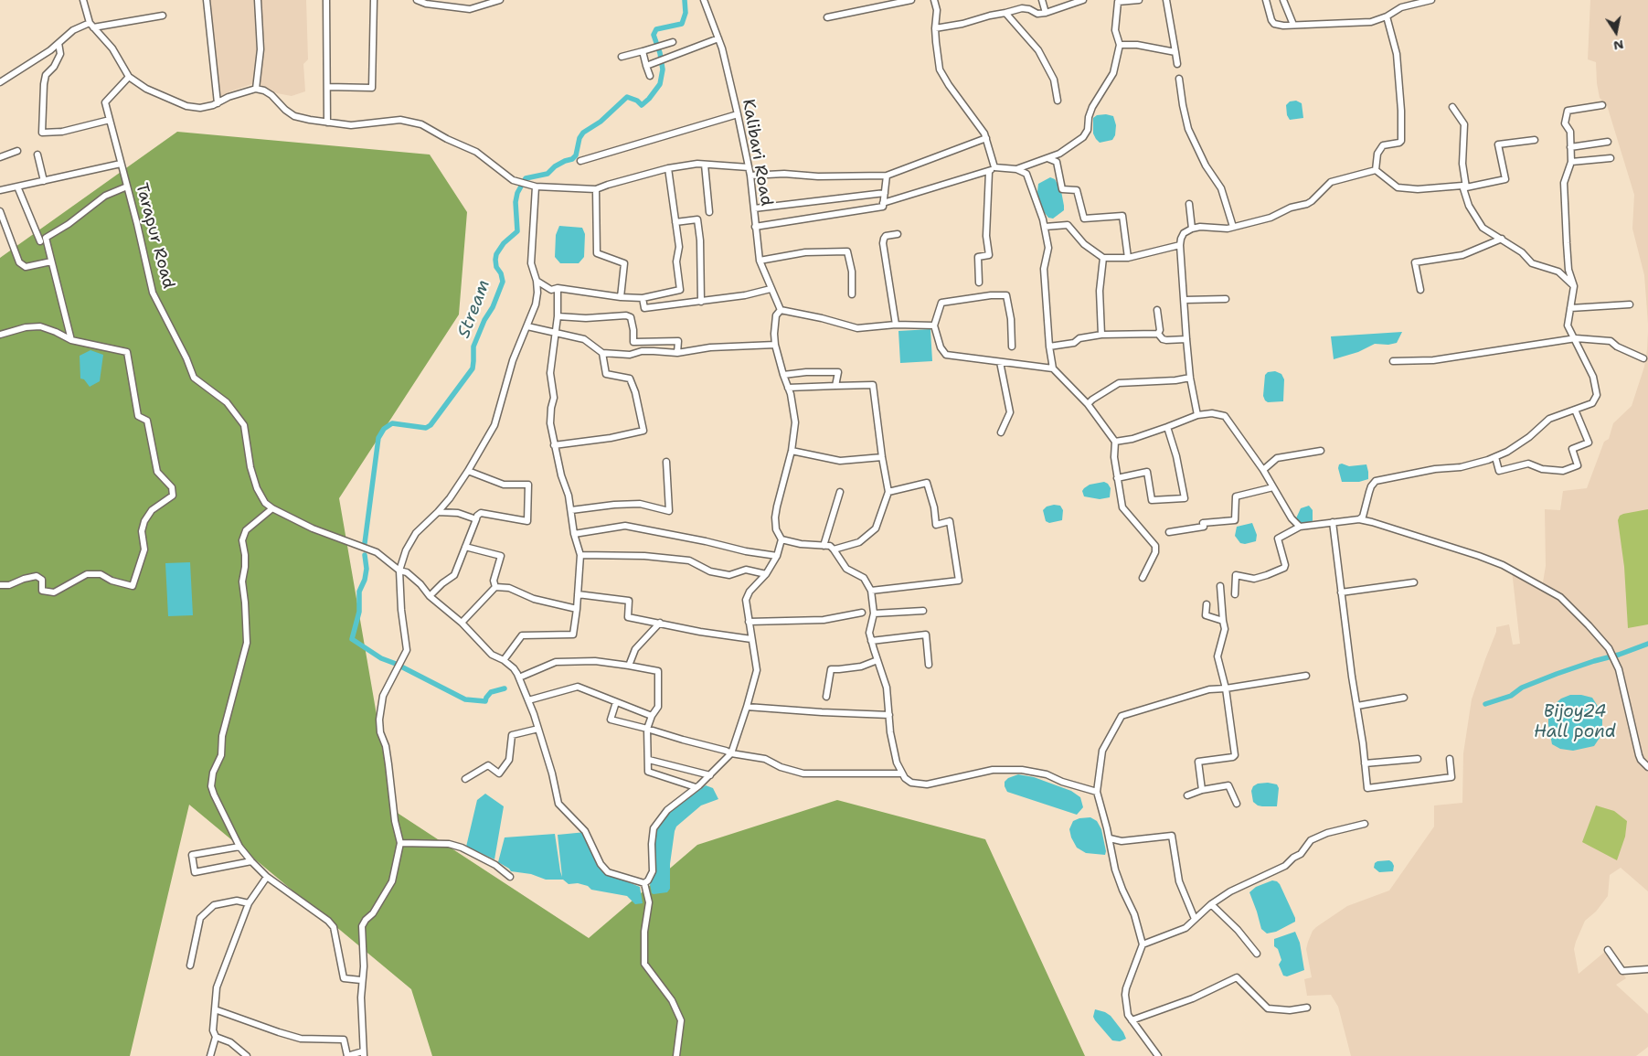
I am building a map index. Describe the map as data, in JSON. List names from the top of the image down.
{
  "streets": {
    "street": ["Kalibari Road", "Tarapur Road"]
  },
  "water": ["Stream", "Bijoy24 Hall pond"],
  "north": "bottom"
}
